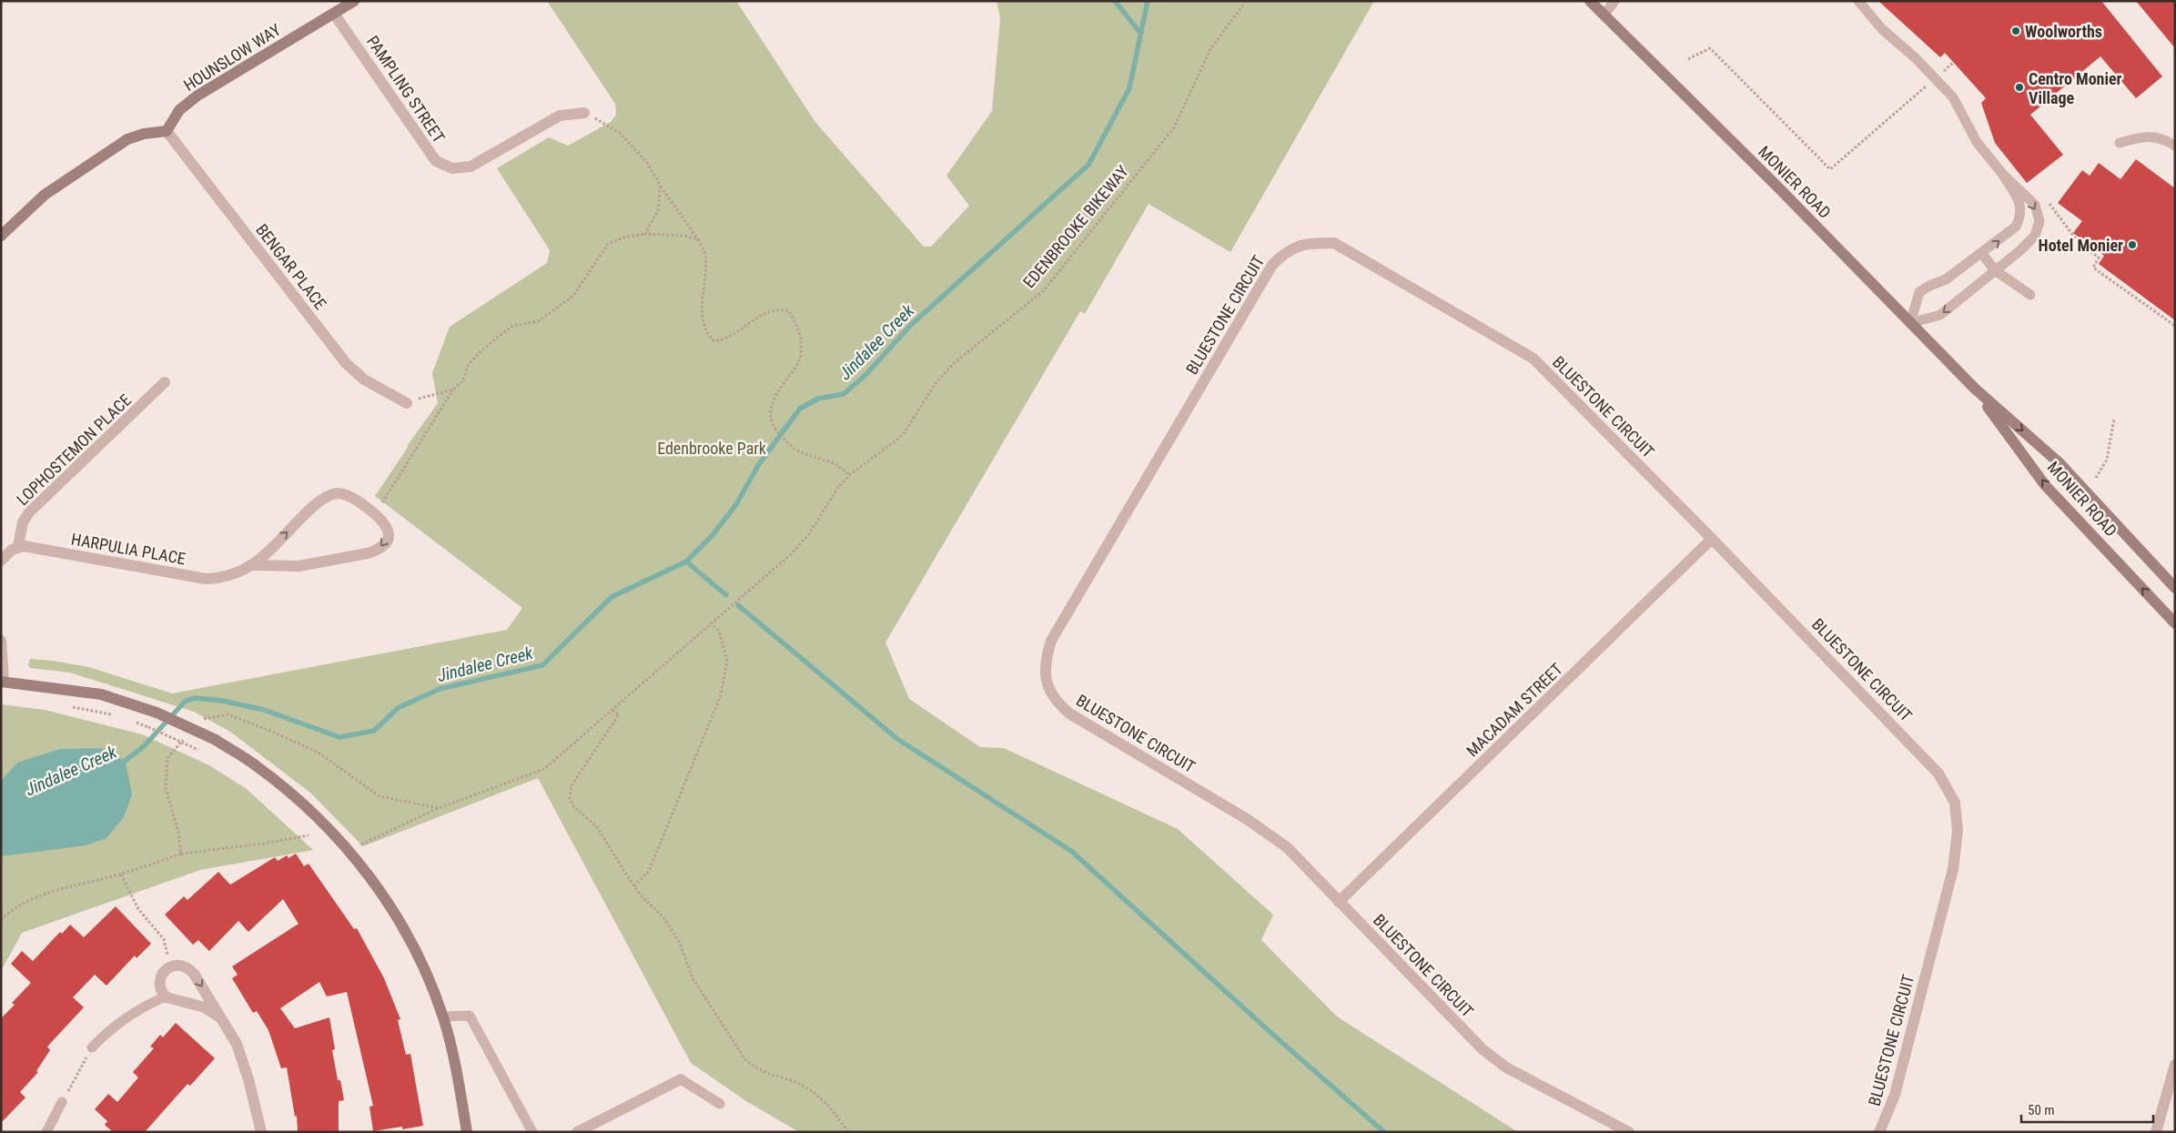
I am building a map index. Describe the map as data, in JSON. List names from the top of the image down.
{
  "streets": {
    "street": [
      "HOUNSLOW WAY",
      "PAMPLING STREET",
      "MONIER ROAD",
      "BENGAR PLACE",
      "BLUESTONE CIRCUIT",
      "LOPHOSTEMON PLACE",
      "HARPULIA PLACE",
      "MACADAM STREET"
    ],
    "path": ["EDENBROOKE BIKEWAY"]
  },
  "crossings": [
    ["HOUNSLOW WAY", "PAMPLING STREET"],
    ["HOUNSLOW WAY", "BENGAR PLACE"],
    ["BLUESTONE CIRCUIT", "MACADAM STREET"],
    ["LOPHOSTEMON PLACE", "HARPULIA PLACE"]
  ],
  "water": ["Jindalee Creek"],
  "parks": ["Edenbrooke Park"],
  "places": ["Woolworths", "Centro Monier Village", "Hotel Monier"],
  "scale_bar": "50 m"
}
